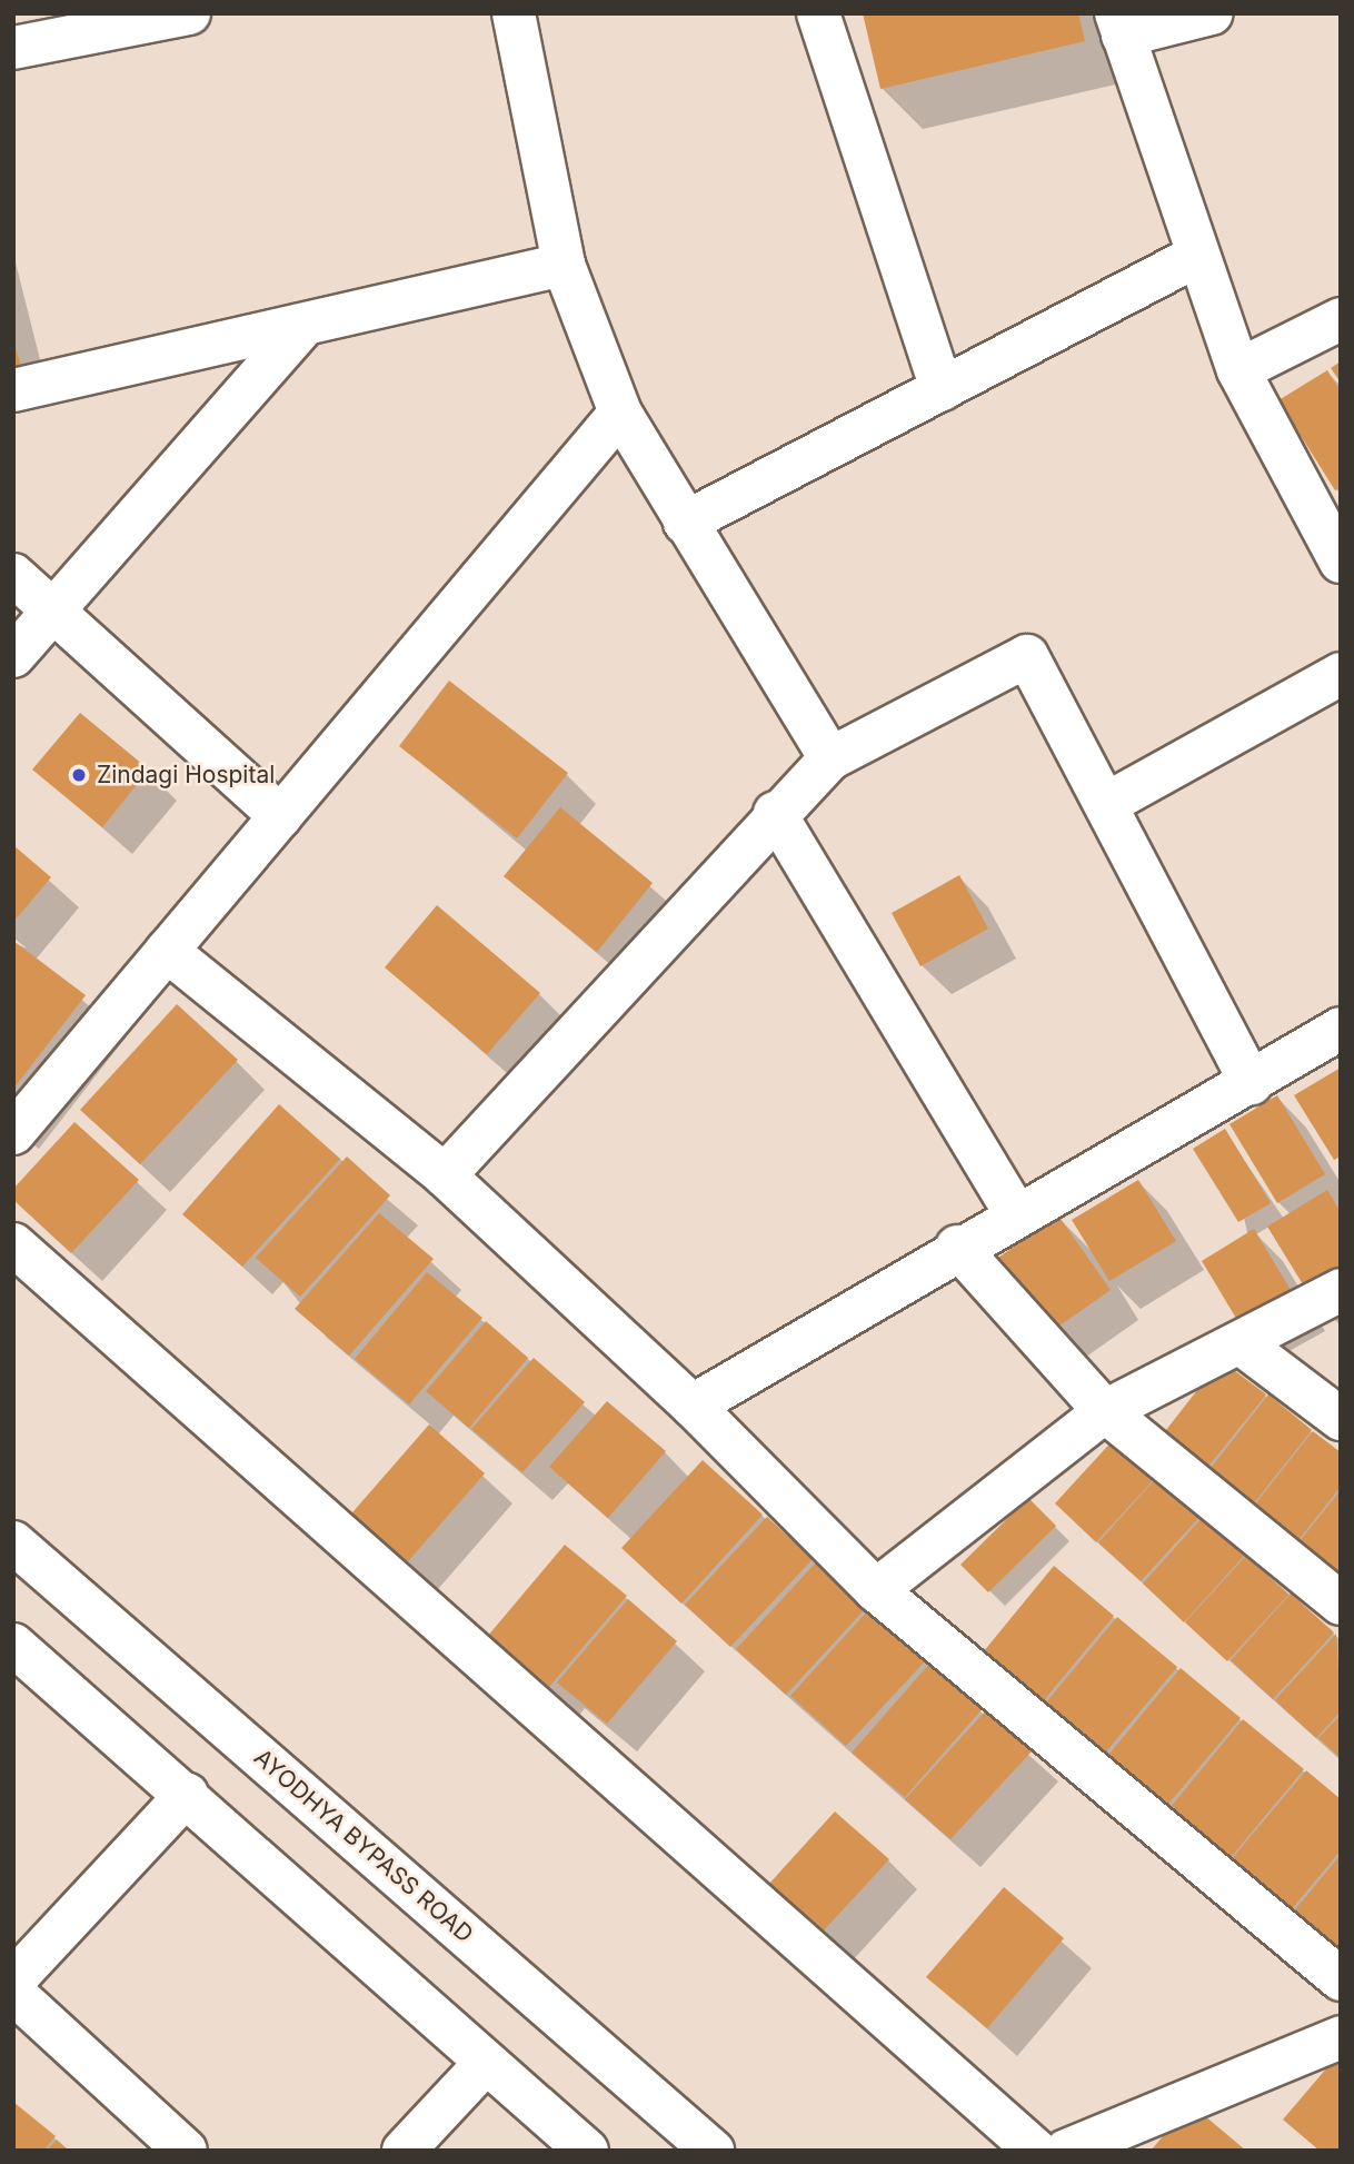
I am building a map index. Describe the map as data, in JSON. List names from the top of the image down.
{
  "streets": {
    "street": ["AYODHYA BYPASS ROAD"]
  },
  "places": ["Zindagi Hospital"]
}
